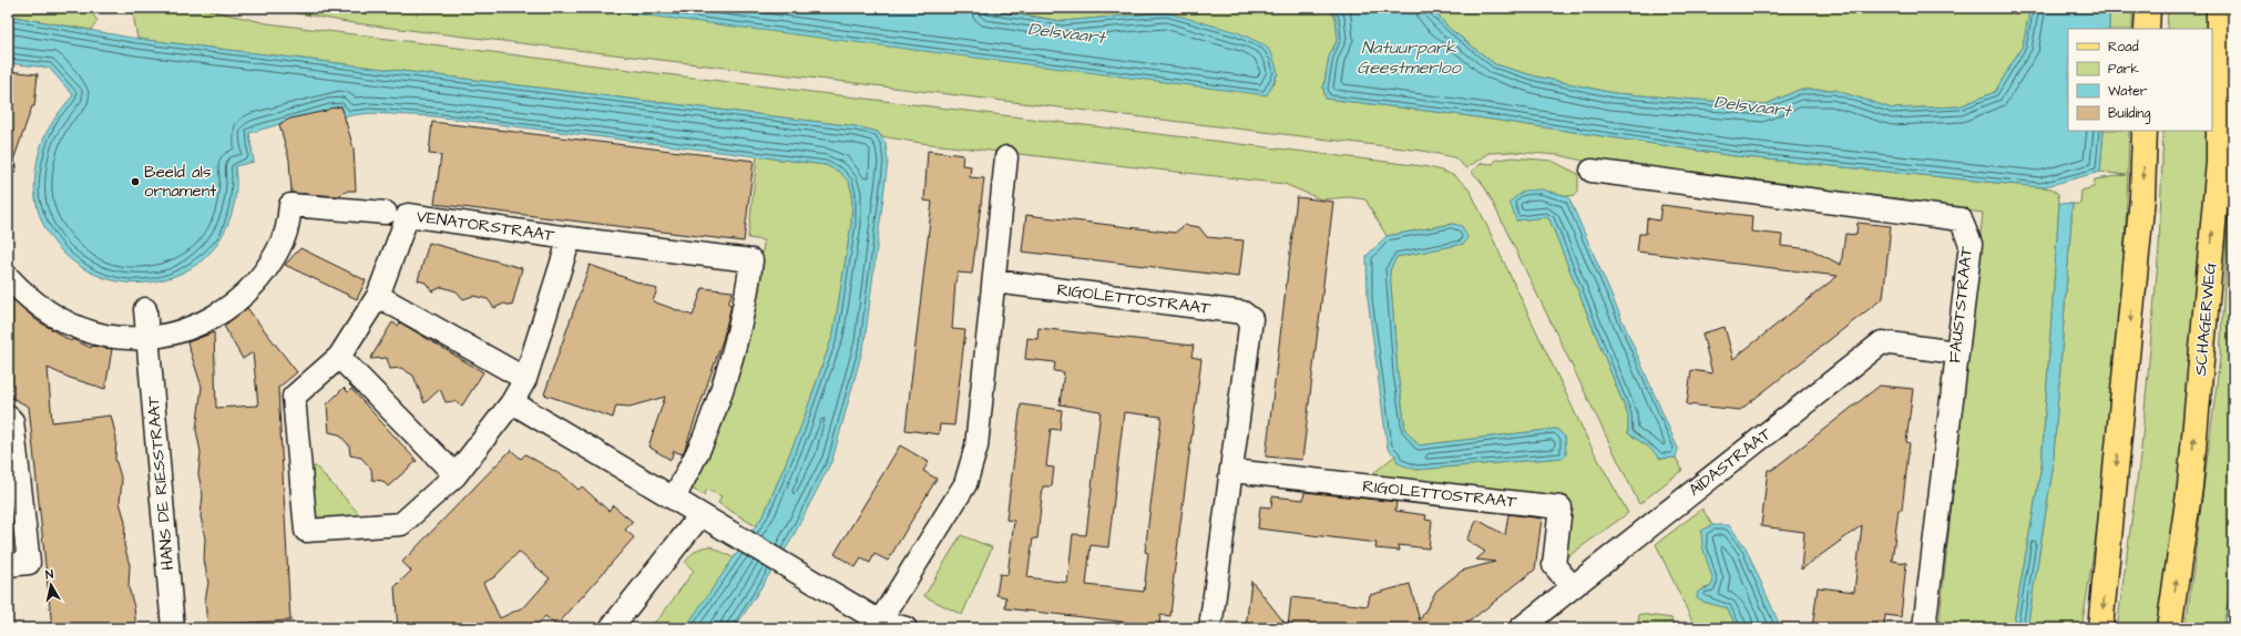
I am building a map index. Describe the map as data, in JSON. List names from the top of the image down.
{
  "streets": {
    "main road": ["SCHAGERWEG"],
    "street": [
      "VENATORSTRAAT",
      "RIGOLETTOSTRAAT",
      "FAUSTSTRAAT",
      "AÏDASTRAAT",
      "HANS DE RIESSTRAAT"
    ]
  },
  "crossings": [
    ["RIGOLETTOSTRAAT", "AÏDASTRAAT"],
    ["FAUSTSTRAAT", "AÏDASTRAAT"]
  ],
  "water": ["Delsvaart", "Natuurpark Geestmerloo"],
  "places": ["Beeld als ornament"],
  "legend": [
    "Road",
    "Park",
    "Water",
    "Building"
  ],
  "north": "top"
}
